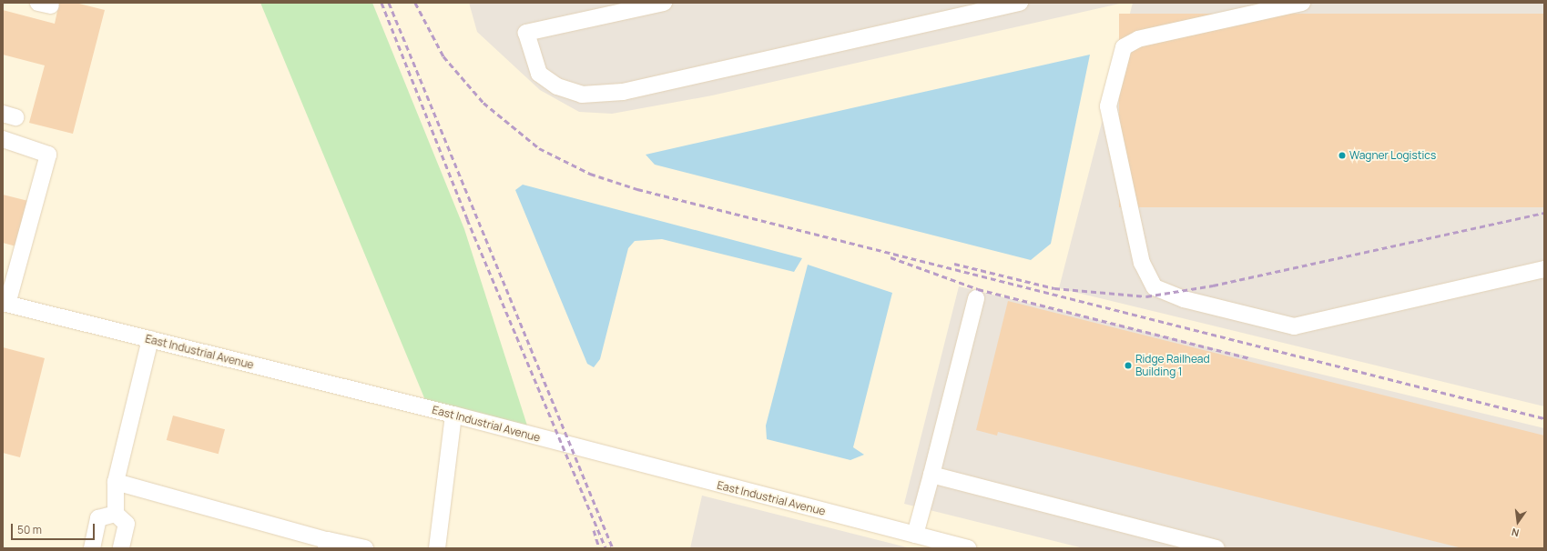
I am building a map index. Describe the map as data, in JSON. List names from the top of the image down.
{
  "streets": {
    "street": ["East Industrial Avenue"]
  },
  "places": ["Wagner Logistics", "Ridge Railhead Building 1"],
  "scale_bar": "50 m",
  "north": "bottom"
}
